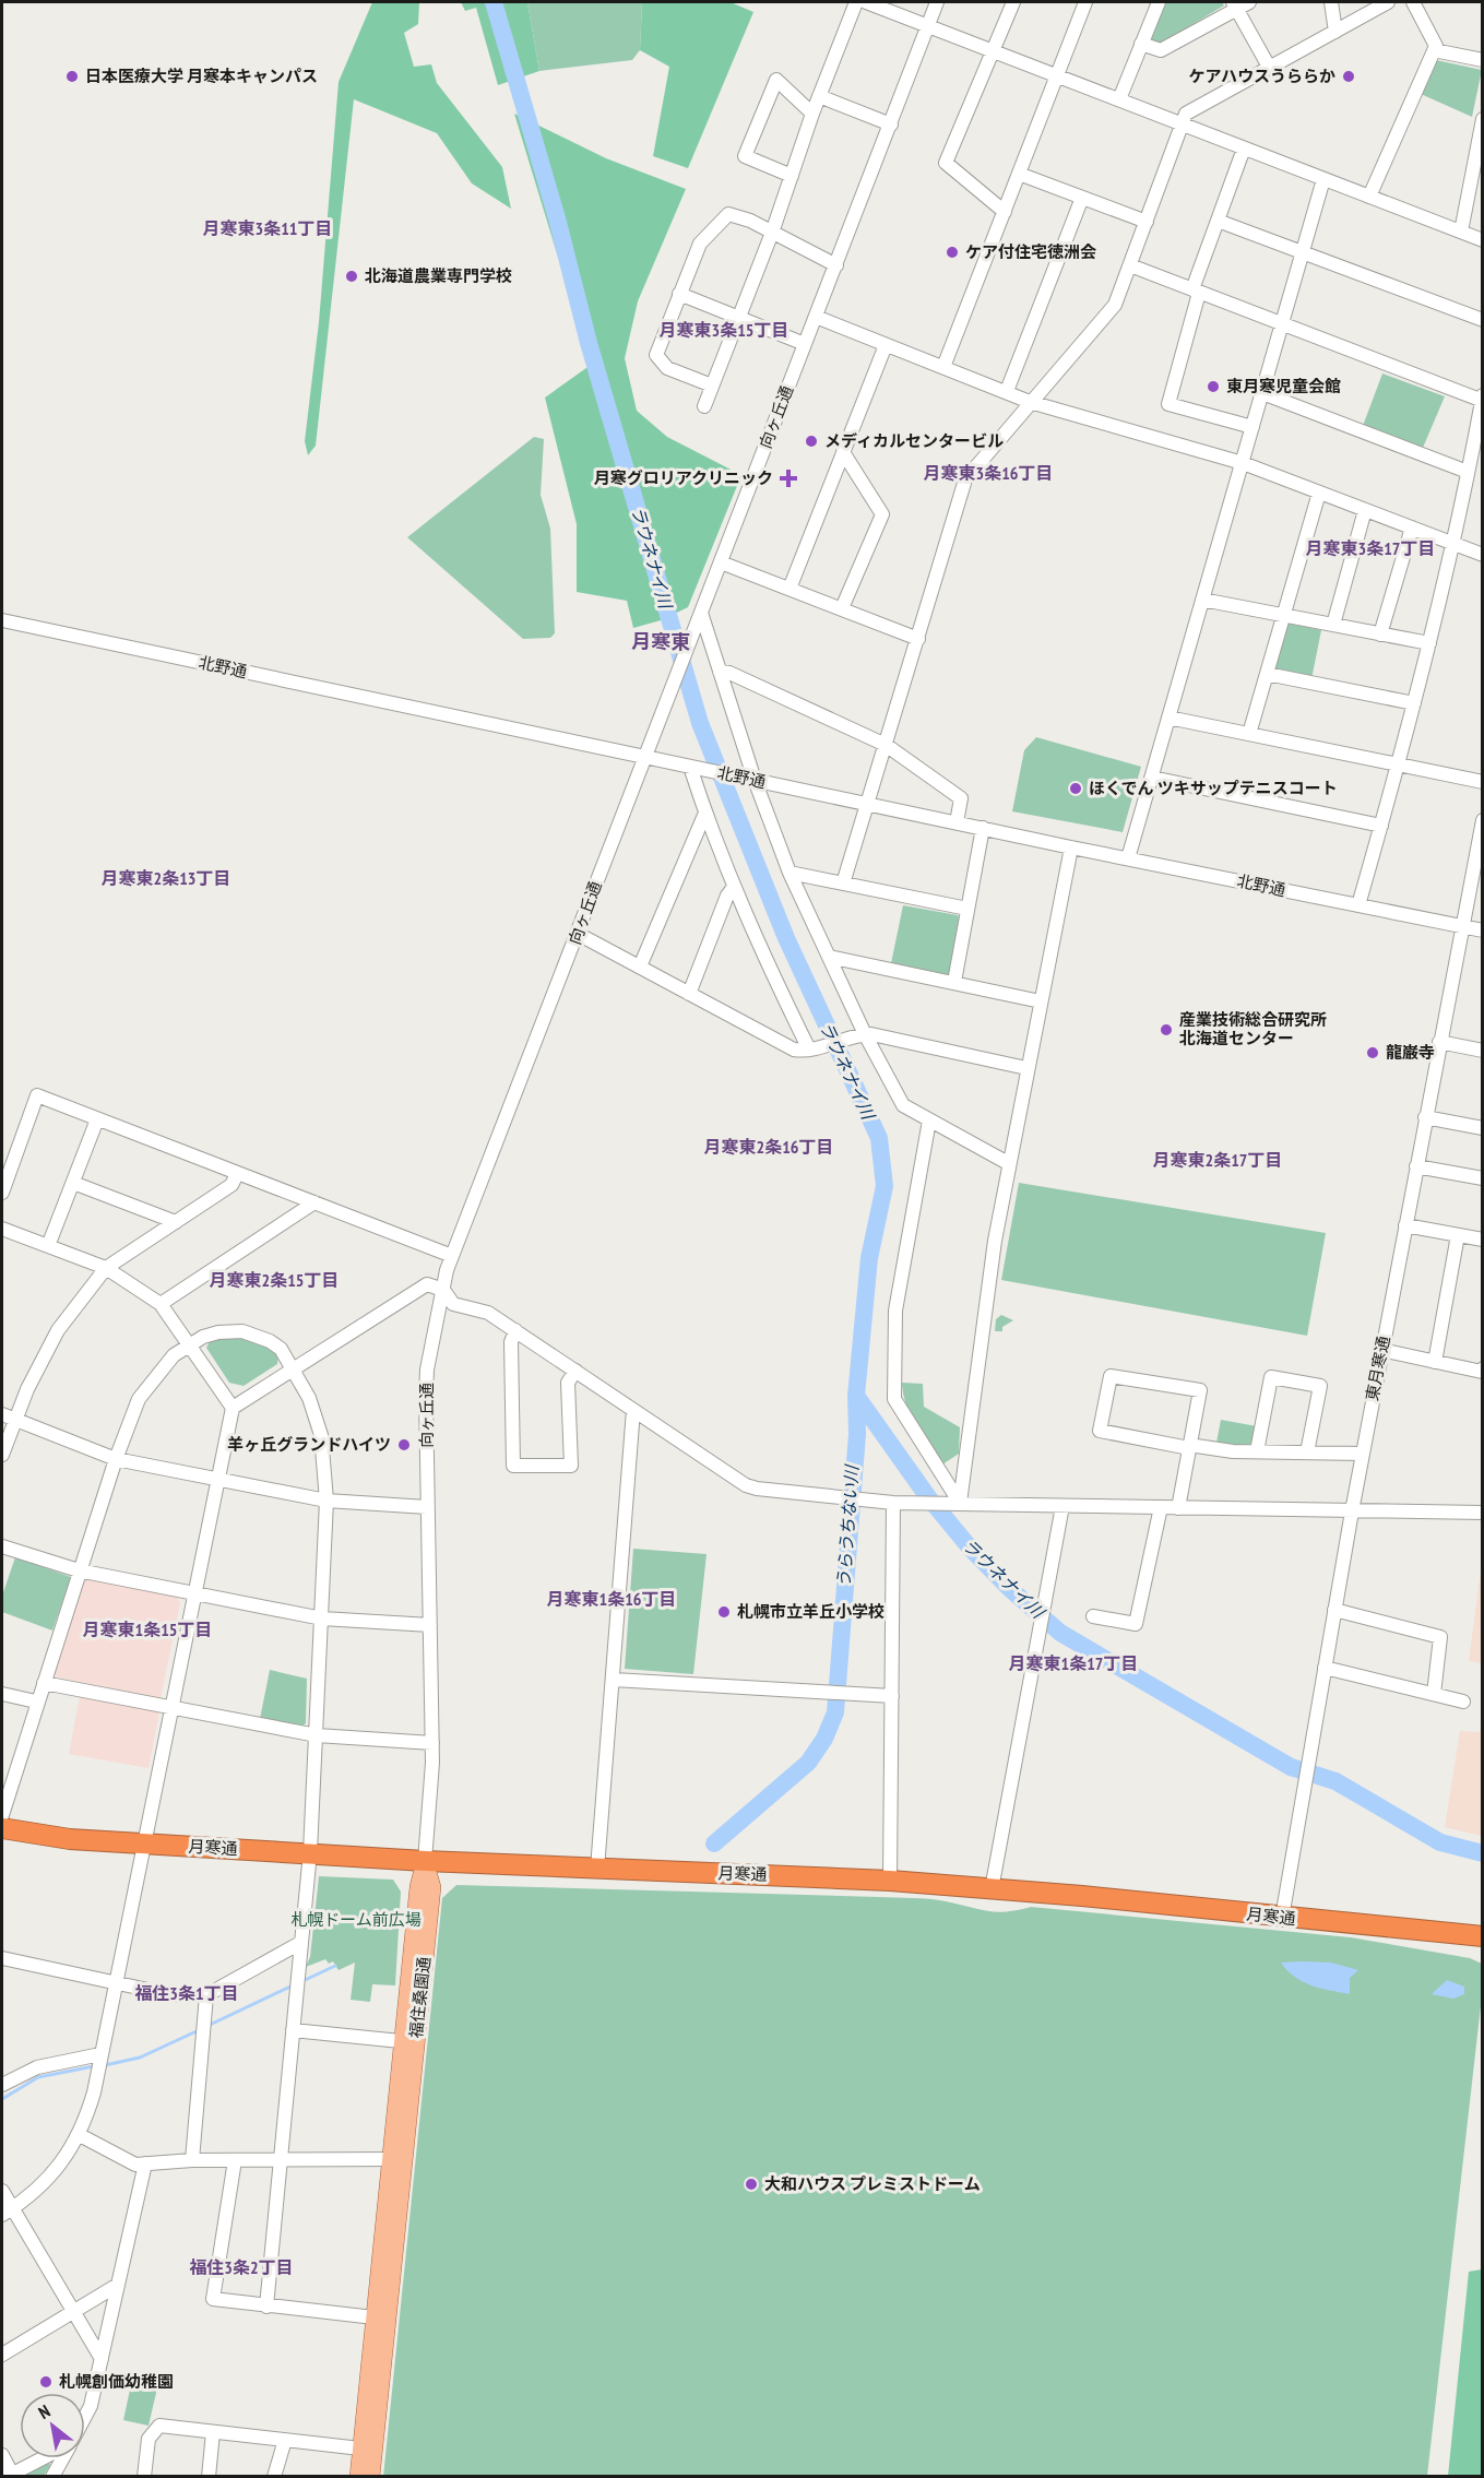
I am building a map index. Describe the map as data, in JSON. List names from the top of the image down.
{
  "streets": {
    "highway": ["月寒通"],
    "main road": ["福住桑園通"],
    "street": ["向ヶ丘通", "北野通", "東月寒通"]
  },
  "crossings": [
    ["向ヶ丘通", "北野通"],
    ["向ヶ丘通", "月寒通"],
    ["向ヶ丘通", "福住桑園通"],
    ["北野通", "東月寒通"],
    ["東月寒通", "月寒通"],
    ["月寒通", "福住桑園通"]
  ],
  "districts": [
    "月寒東3条11丁目",
    "月寒東3条15丁目",
    "月寒東3条16丁目",
    "月寒東3条17丁目",
    "月寒東",
    "月寒東2条13丁目",
    "月寒東2条16丁目",
    "月寒東2条17丁目",
    "月寒東2条15丁目",
    "月寒東1条16丁目",
    "月寒東1条15丁目",
    "月寒東1条17丁目",
    "福住3条1丁目",
    "福住3条2丁目"
  ],
  "water": ["ラウネナイ川", "うらうちない川"],
  "parks": ["札幌ドーム前広場"],
  "places": {
    "other": [
      "日本医療大学 月寒本キャンパス",
      "ケアハウスうららか",
      "ケア付住宅徳洲会",
      "北海道農業専門学校",
      "東月寒児童会館",
      "メディカルセンタービル",
      "ほくでん ツキサップテニスコート",
      "産業技術総合研究所 北海道センター",
      "龍巌寺",
      "羊ヶ丘グランドハイツ",
      "札幌市立羊丘小学校",
      "大和ハウス プレミストドーム",
      "札幌創価幼稚園"
    ],
    "health": ["月寒グロリアクリニック"]
  },
  "north": "top left"
}
